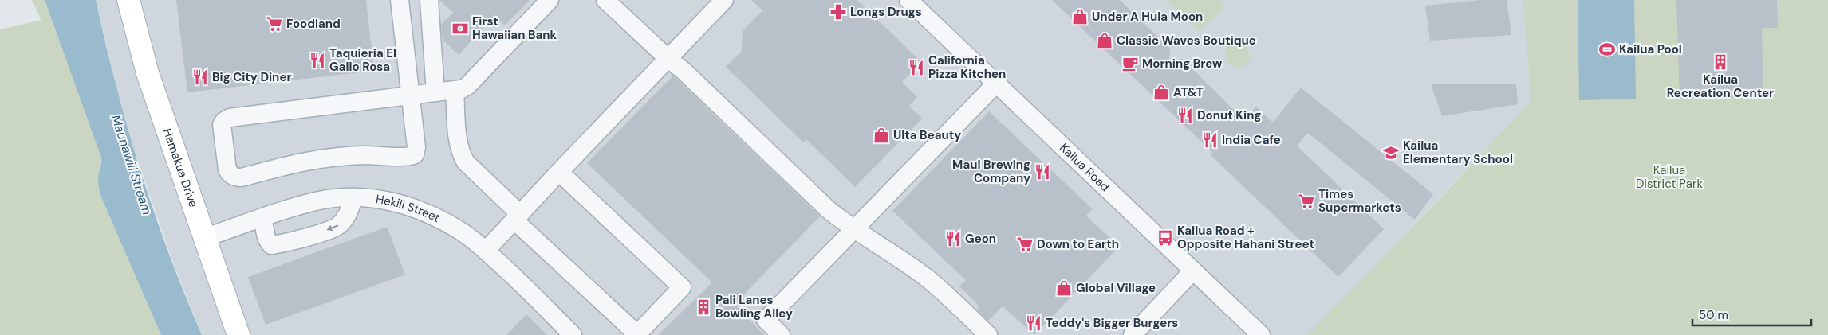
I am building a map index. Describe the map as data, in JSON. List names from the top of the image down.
{
  "streets": {
    "main road": ["Hamakua Drive"],
    "street": ["Kailua Road", "Hekili Street"]
  },
  "crossings": [
    ["Hamakua Drive", "Hekili Street"]
  ],
  "water": ["Maunawili Stream"],
  "parks": ["Kailua District Park"],
  "places": {
    "pharmacy": ["Longs Drugs"],
    "shop": [
      "Under A Hula Moon",
      "Classic Waves Boutique",
      "AT&T",
      "Ulta Beauty",
      "Global Village"
    ],
    "supermarket": ["Foodland", "Times Supermarkets", "Down to Earth"],
    "bank": ["First Hawaiian Bank"],
    "sports": ["Kailua Pool"],
    "restaurant": [
      "Taquieria El Gallo Rosa",
      "California Pizza Kitchen",
      "Big City Diner",
      "Donut King",
      "India Cafe",
      "Maui Brewing Company",
      "Geon",
      "Teddy's Bigger Burgers"
    ],
    "building": ["Kailua Recreation Center", "Pali Lanes Bowling Alley"],
    "cafe": ["Morning Brew"],
    "school or university": ["Kailua Elementary School"],
    "bus stop": ["Kailua Road + Opposite Hahani Street"]
  },
  "scale_bar": "50 m"
}
